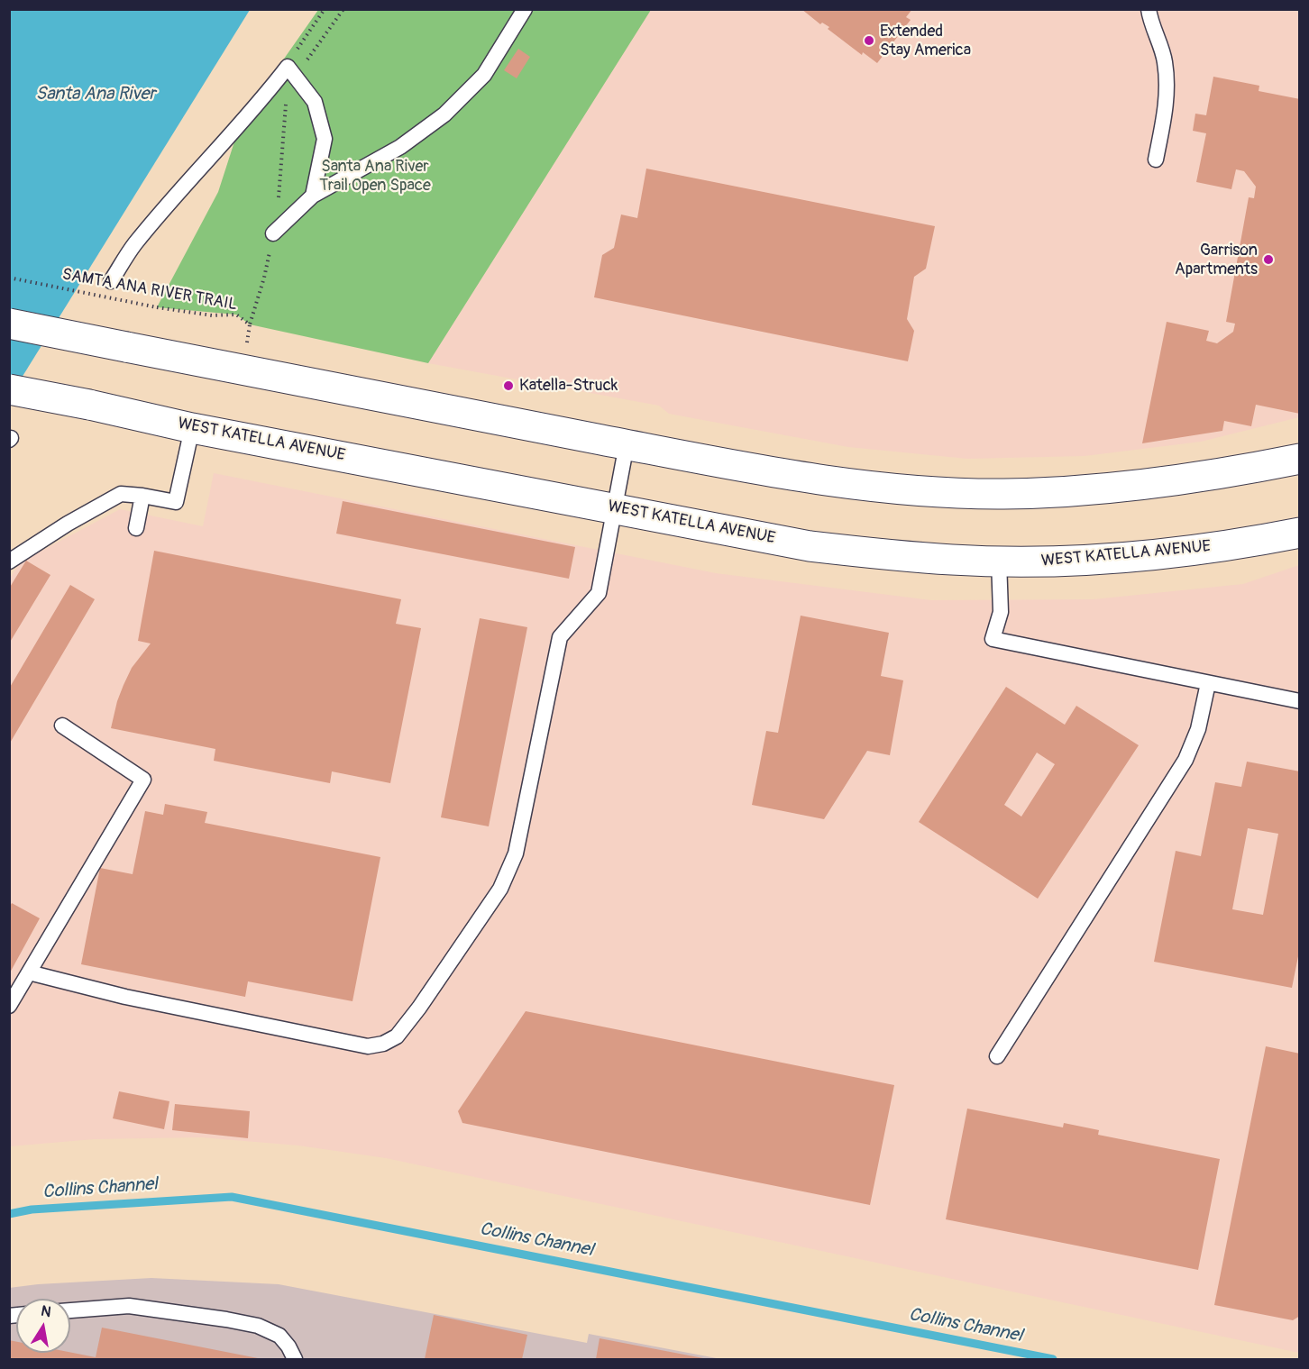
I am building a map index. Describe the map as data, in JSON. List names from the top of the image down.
{
  "streets": {
    "main road": ["WEST KATELLA AVENUE"],
    "path": ["SAMTA ANA RIVER TRAIL"]
  },
  "water": ["Santa Ana River", "Collins Channel"],
  "parks": ["Santa Ana River Trail Open Space"],
  "places": ["Extended Stay America", "Garrison Apartments", "Katella-Struck"],
  "north": "top"
}
